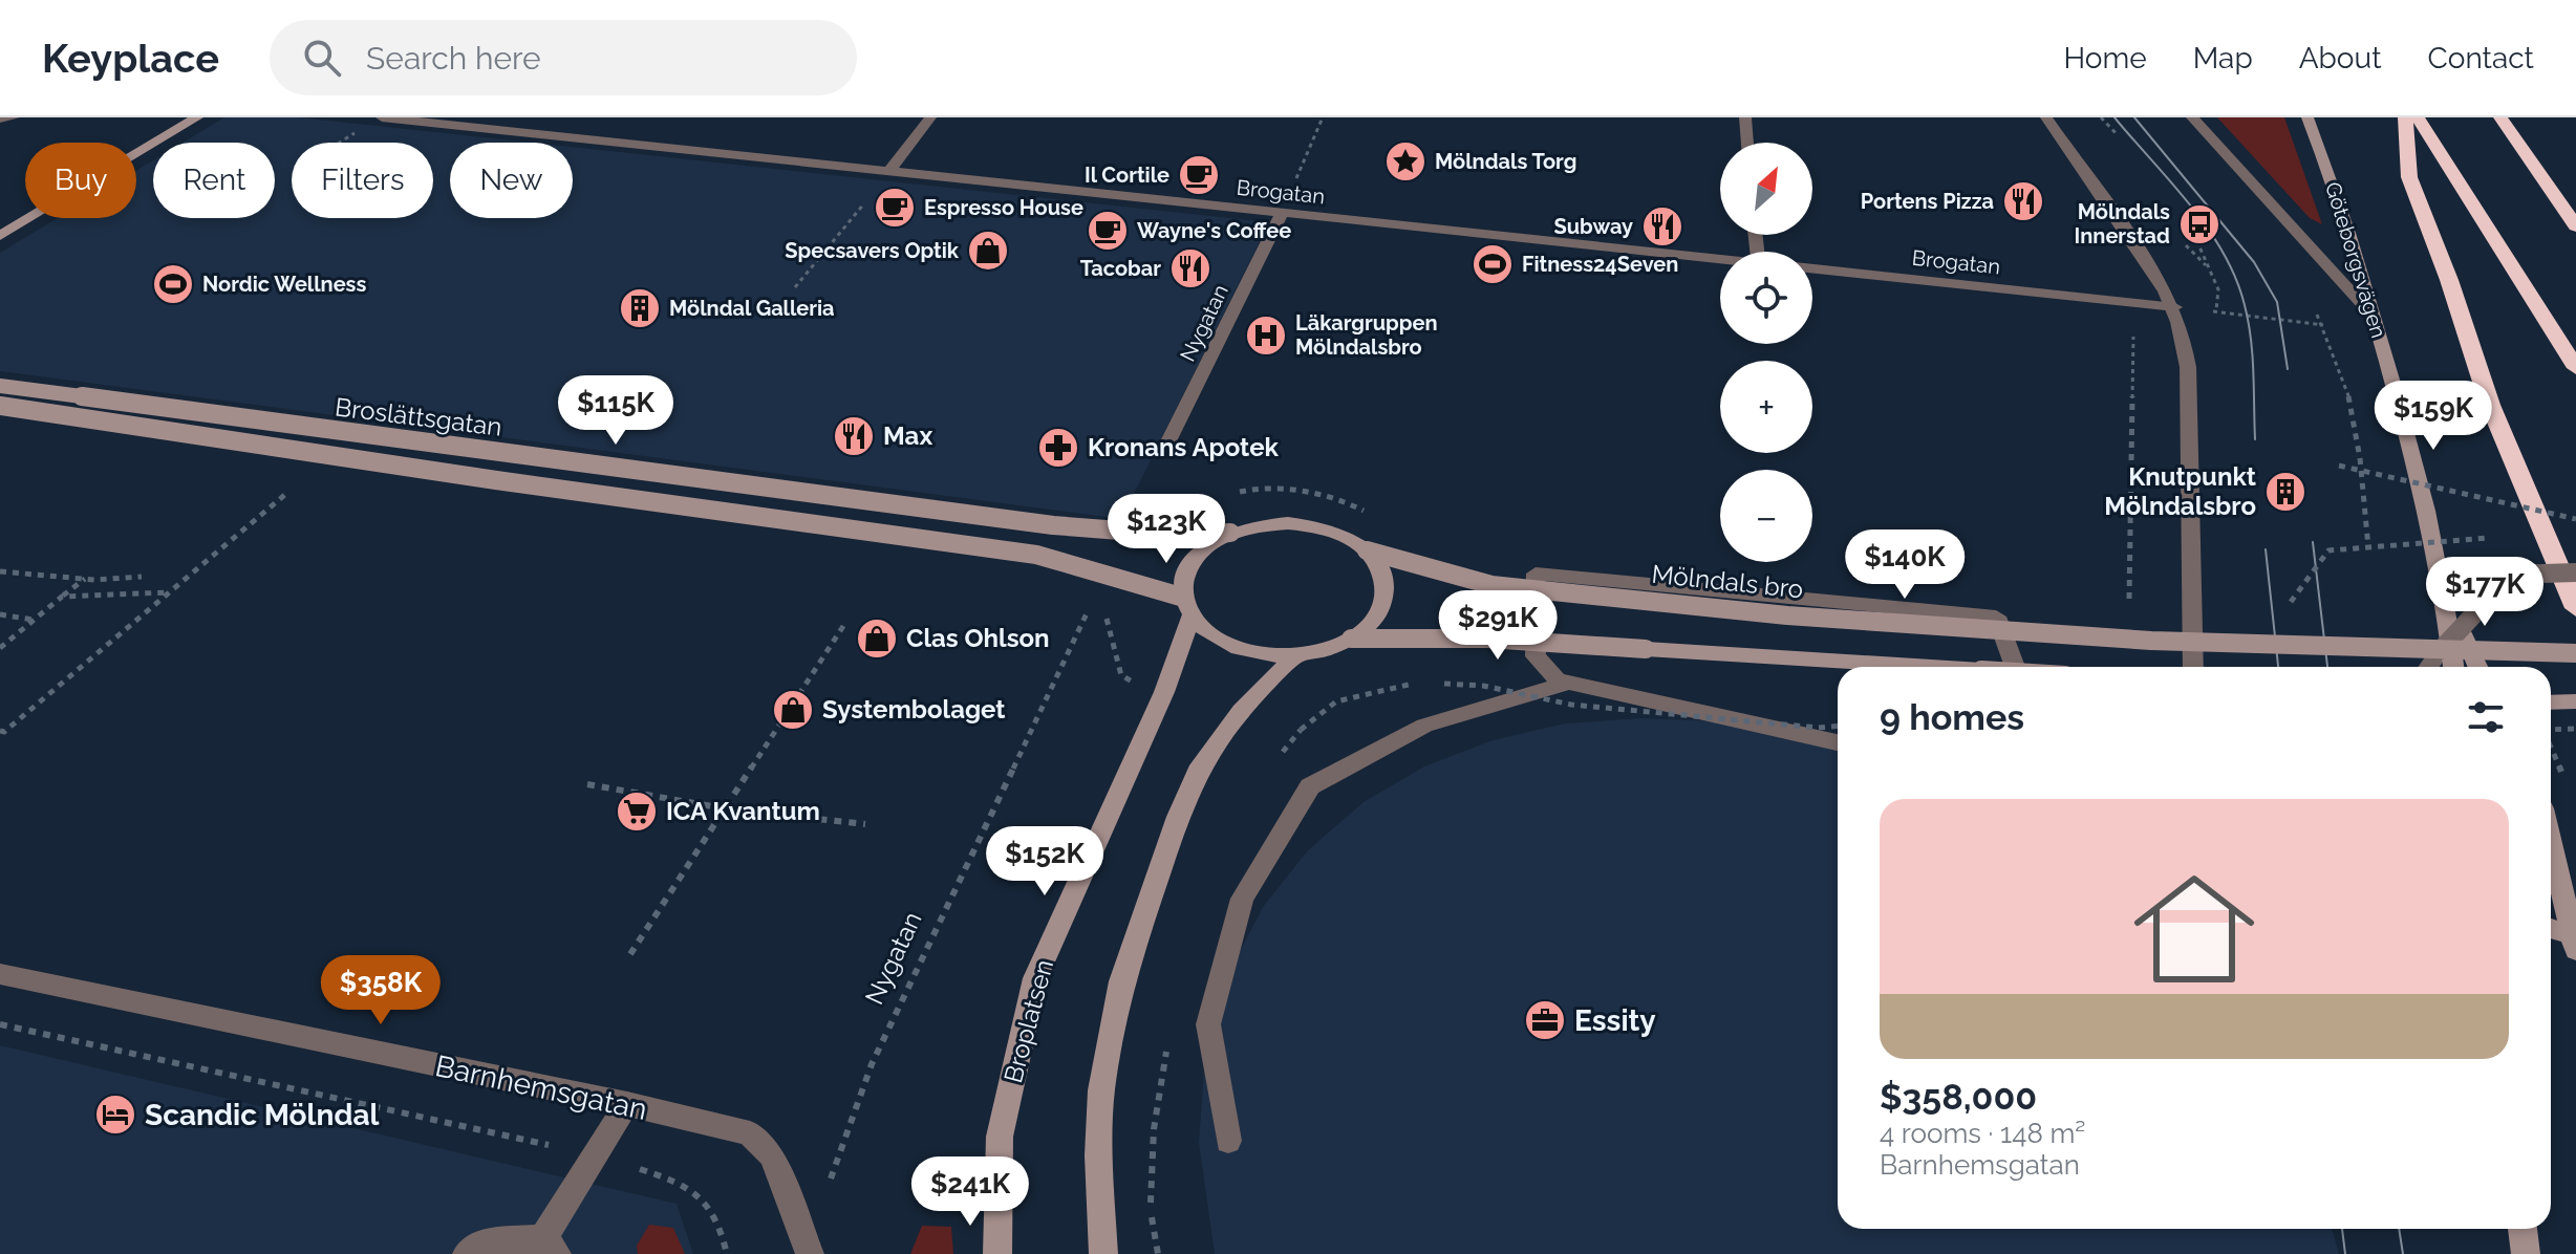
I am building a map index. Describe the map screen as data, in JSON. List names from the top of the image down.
{
  "streets": {
    "street": [
      "Brogatan",
      "Göteborgsvägen",
      "Nygatan",
      "Broslättsgatan",
      "Mölndals bro",
      "Broplatsen",
      "Barnhemsgatan"
    ]
  },
  "crossings": [
    ["Brogatan", "Nygatan"],
    ["Nygatan", "Barnhemsgatan"],
    ["Broslättsgatan", "Mölndals bro"],
    ["Broslättsgatan", "Broplatsen"],
    ["Mölndals bro", "Broplatsen"]
  ],
  "places": {
    "place": ["Mölndals Torg"],
    "cafe": ["Il Cortile", "Espresso House", "Wayne's Coffee"],
    "restaurant": [
      "Portens Pizza",
      "Subway",
      "Tacobar",
      "Max"
    ],
    "bus stop": ["Mölndals Innerstad"],
    "shop": ["Specsavers Optik", "Clas Ohlson", "Systembolaget"],
    "sports": ["Fitness24Seven", "Nordic Wellness"],
    "building": ["Mölndal Galleria", "Knutpunkt Mölndalsbro"],
    "hospital": ["Läkargruppen Mölndalsbro"],
    "pharmacy": ["Kronans Apotek"],
    "supermarket": ["ICA Kvantum"],
    "office": ["Essity"],
    "hotel": ["Scandic Mölndal"]
  },
  "north": "top right",
  "page": {
    "header": "Keyplace",
    "search": "Search here",
    "nav": [
      "Home",
      "Map",
      "About",
      "Contact"
    ],
    "map_buttons": ["+", "−"],
    "chip": [
      "Buy",
      "Rent",
      "Filters",
      "New"
    ],
    "price": [
      "$115K",
      "$159K",
      "$123K",
      "$140K",
      "$177K",
      "$291K",
      "$152K",
      "$358K",
      "$241K"
    ],
    "heading": "9 homes",
    "list": [
      {
        "name": "$358,000",
        "note": "4 rooms · 148 m² · Barnhemsgatan"
      }
    ]
  }
}
